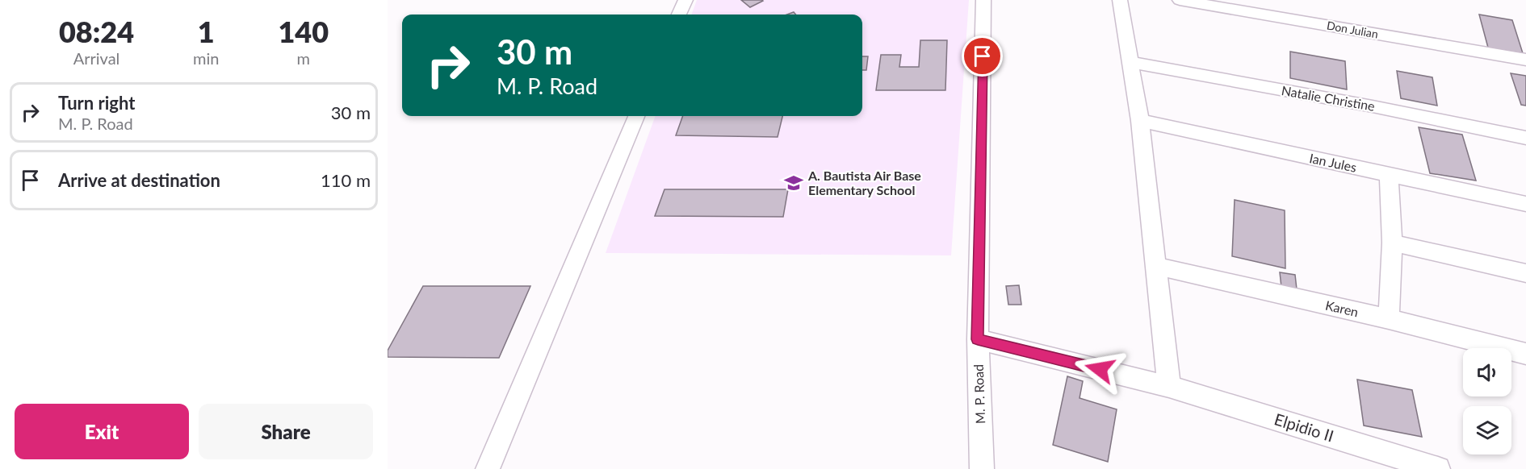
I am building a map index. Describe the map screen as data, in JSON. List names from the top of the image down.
{
  "streets": {
    "street": [
      "Don Julian",
      "Natalie Christine",
      "Ian Jules",
      "Karen",
      "M. P. Road",
      "Elpidio II"
    ]
  },
  "crossings": [
    ["M. P. Road", "Elpidio II"]
  ],
  "places": {
    "school or university": ["A. Bautista Air Base Elementary School"]
  },
  "page": {
    "eta": [
      "08:24",
      "Arrival",
      "1",
      "min",
      "140",
      "m"
    ],
    "turn": ["30 m", "M. P. Road"],
    "list": [
      {
        "name": "Turn right",
        "note": "M. P. Road",
        "value": "30 m"
      },
      {
        "name": "Arrive at destination",
        "value": "110 m"
      }
    ],
    "buttons": ["Exit", "Share"]
  }
}
